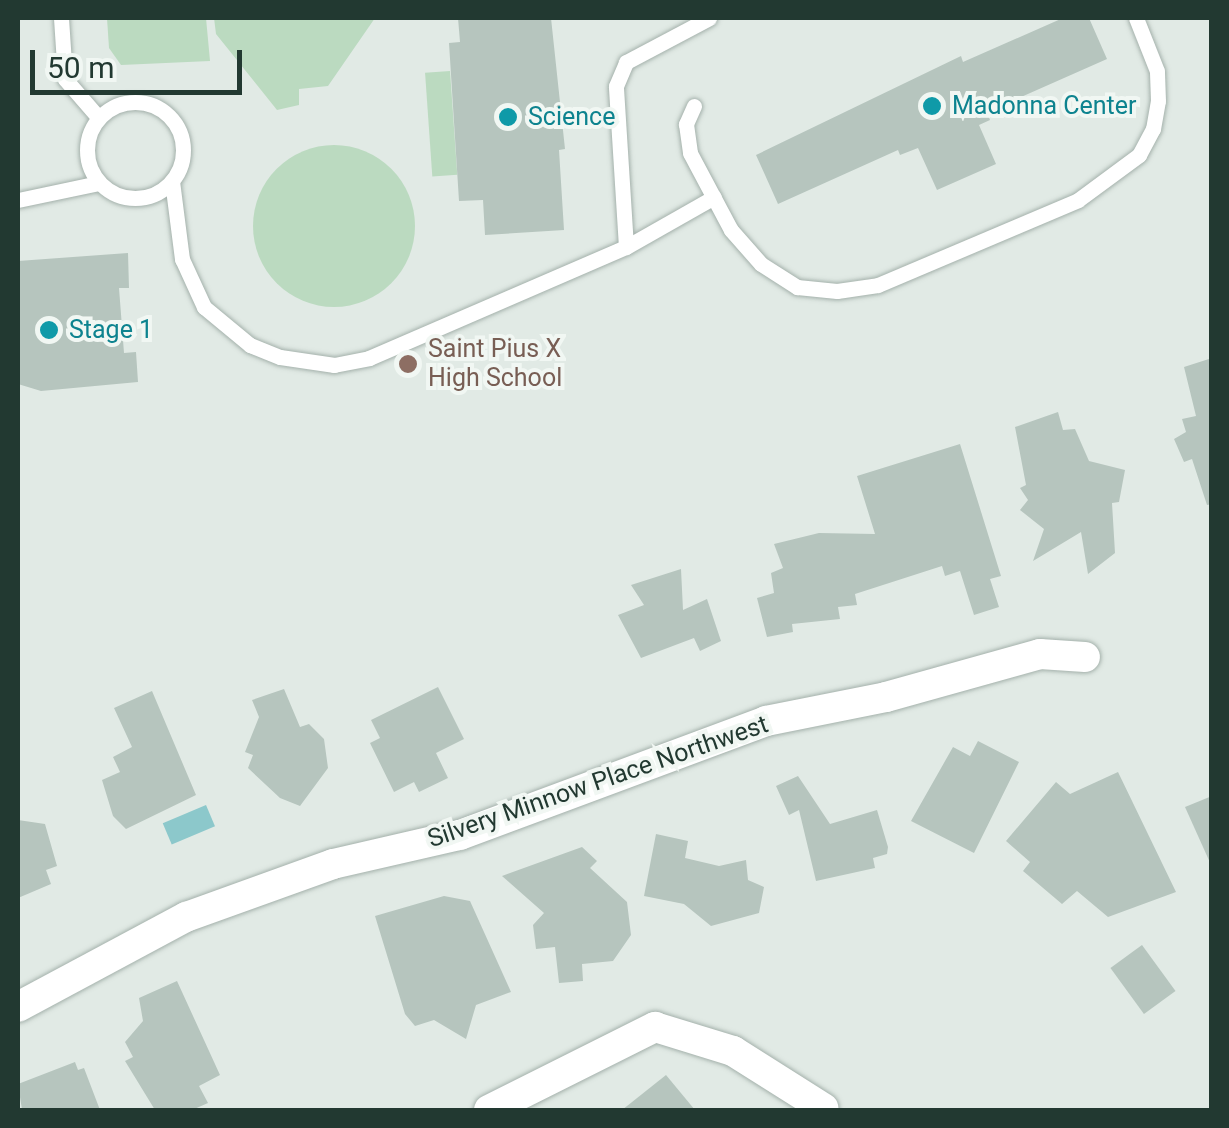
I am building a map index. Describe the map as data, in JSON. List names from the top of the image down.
{
  "streets": {
    "street": ["Silvery Minnow Place Northwest"]
  },
  "places": [
    "Madonna Center",
    "Science",
    "Stage 1",
    "Saint Pius X High School"
  ],
  "scale_bar": "50 m"
}
